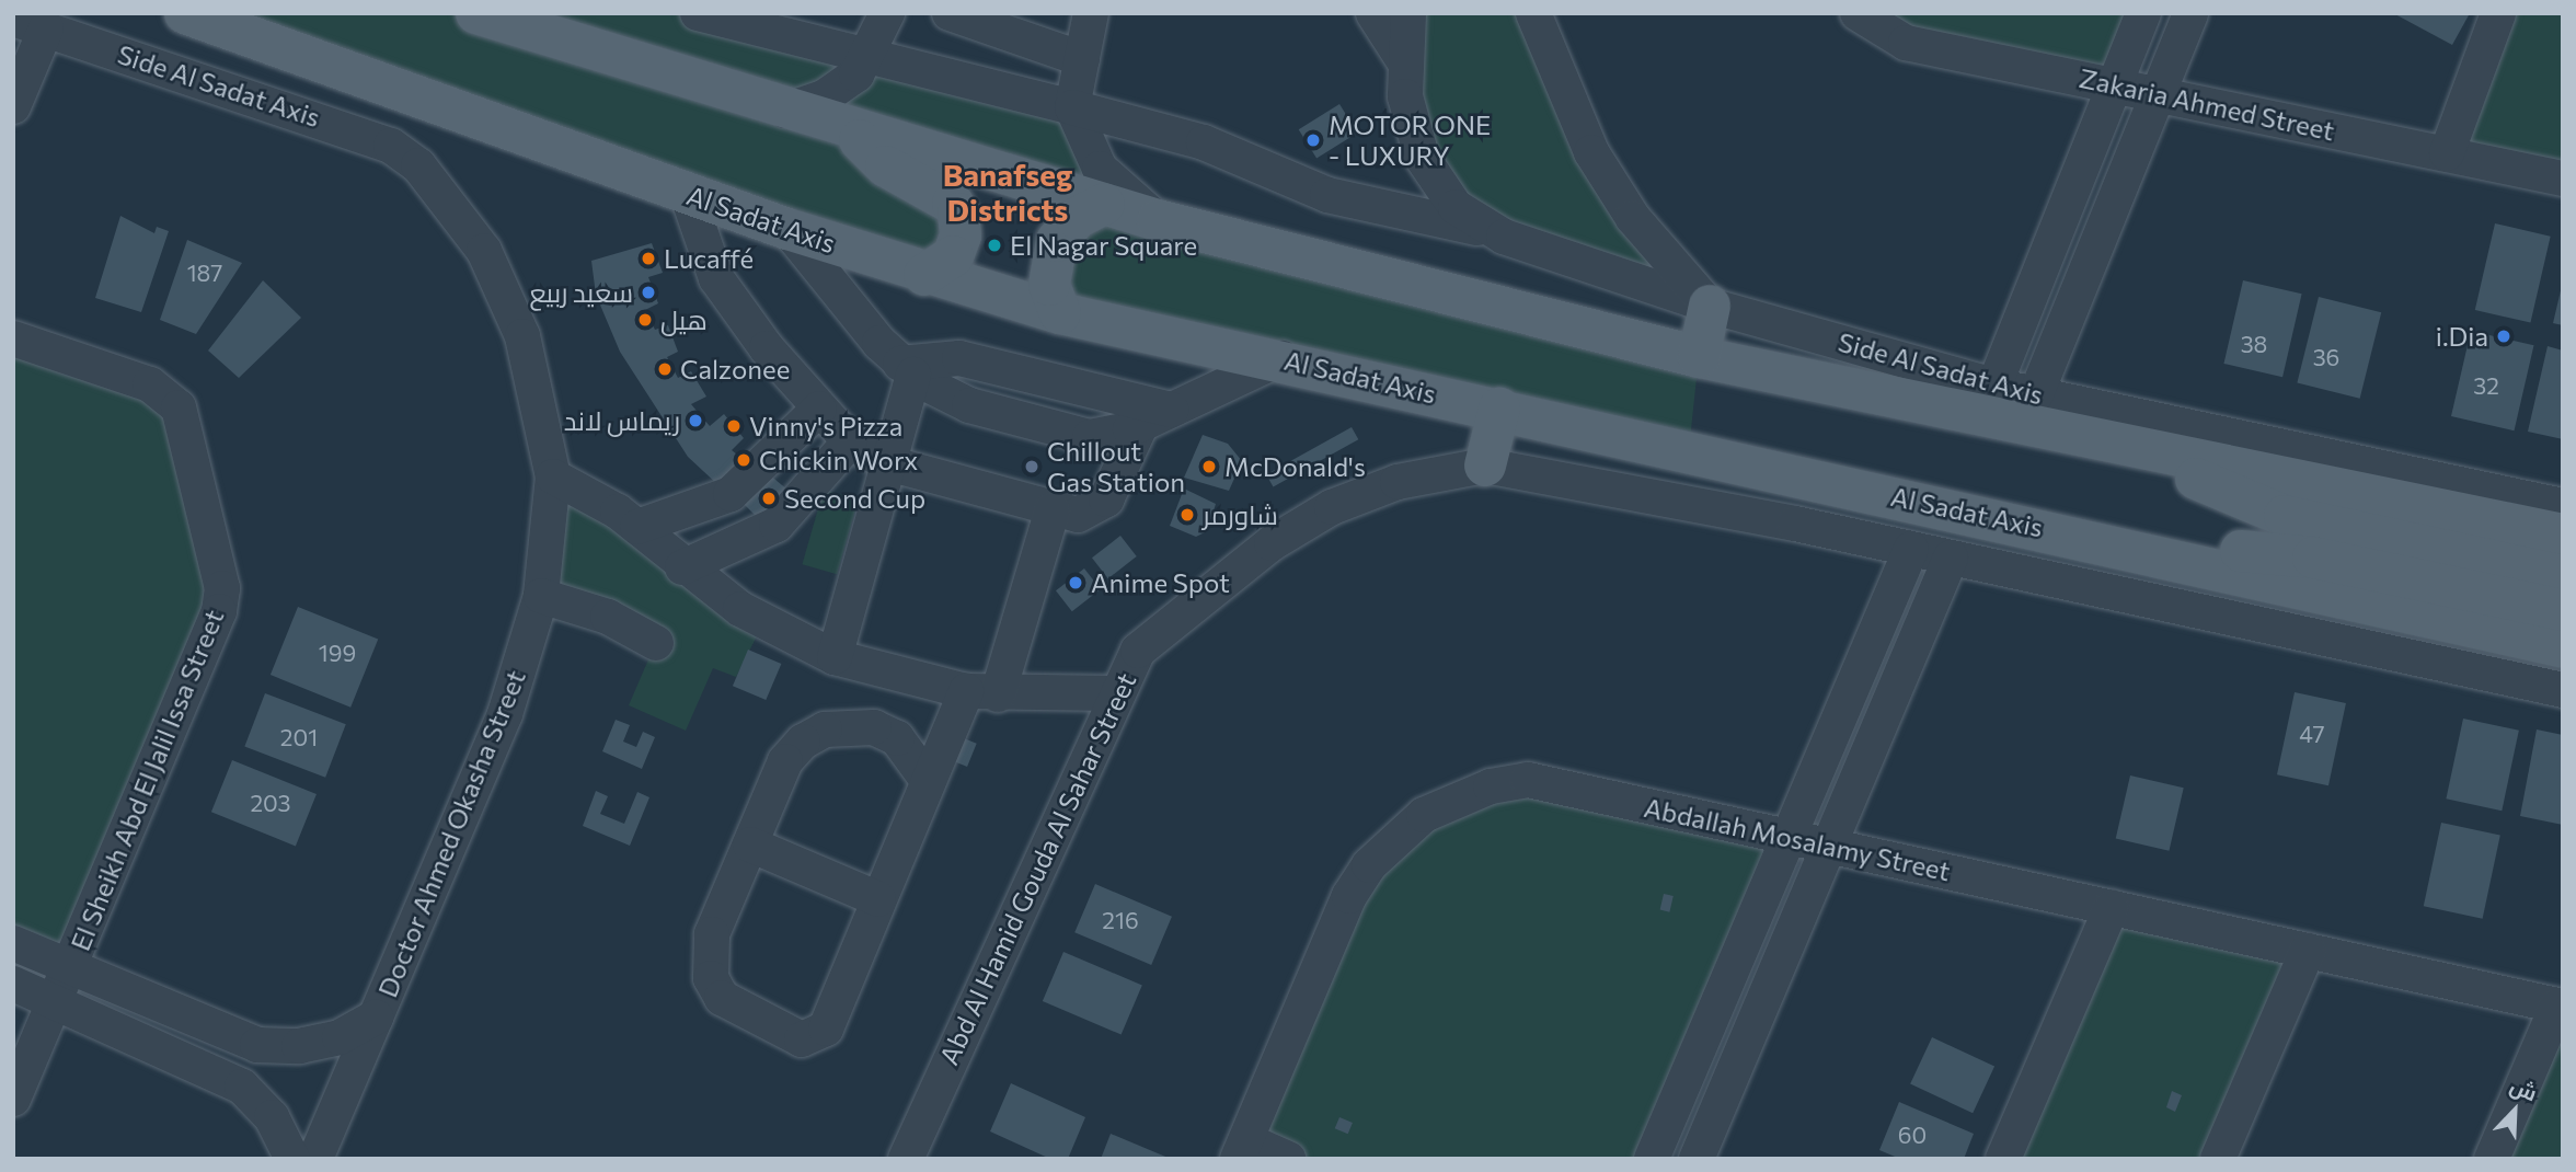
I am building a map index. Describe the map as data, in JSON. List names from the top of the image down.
{
  "streets": {
    "main road": ["Al Sadat Axis"],
    "street": [
      "Side Al Sadat Axis",
      "Zakaria Ahmed Street",
      "El Sheikh Abd El Jalil Issa Street",
      "Doctor Ahmed Okasha Street",
      "Abdallah Mosalamy Street",
      "Abd Al Hamid Gouda Al Sahar Street"
    ]
  },
  "crossings": [
    ["Side Al Sadat Axis", "Doctor Ahmed Okasha Street"]
  ],
  "districts": ["Banafseg Districts"],
  "places": [
    "MOTOR ONE - LUXURY",
    "El Nagar Square",
    "Lucaffé",
    "سعيد ربيع",
    "هيل",
    "i.Dia",
    "Calzonee",
    "ريماس لاند",
    "Vinny's Pizza",
    "Chickin Worx",
    "Chillout Gas Station",
    "McDonald's",
    "Second Cup",
    "شاورمر",
    "Anime Spot"
  ],
  "house_numbers": [
    "187",
    "38",
    "36",
    "32",
    "199",
    "47",
    "201",
    "203",
    "216",
    "60"
  ],
  "north": "top right"
}
